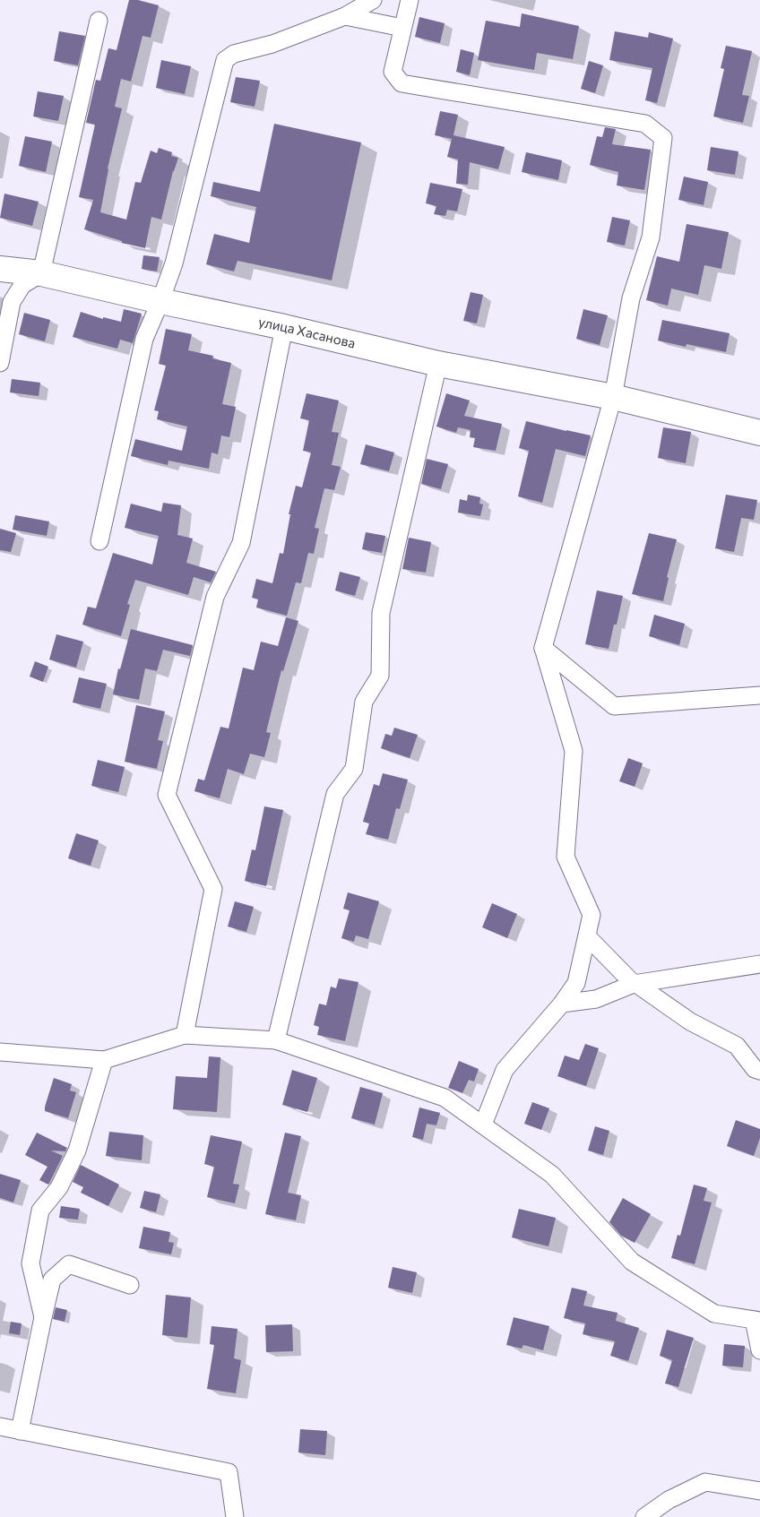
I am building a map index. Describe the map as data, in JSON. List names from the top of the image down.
{
  "streets": {
    "street": ["улица Хасанова"]
  }
}
